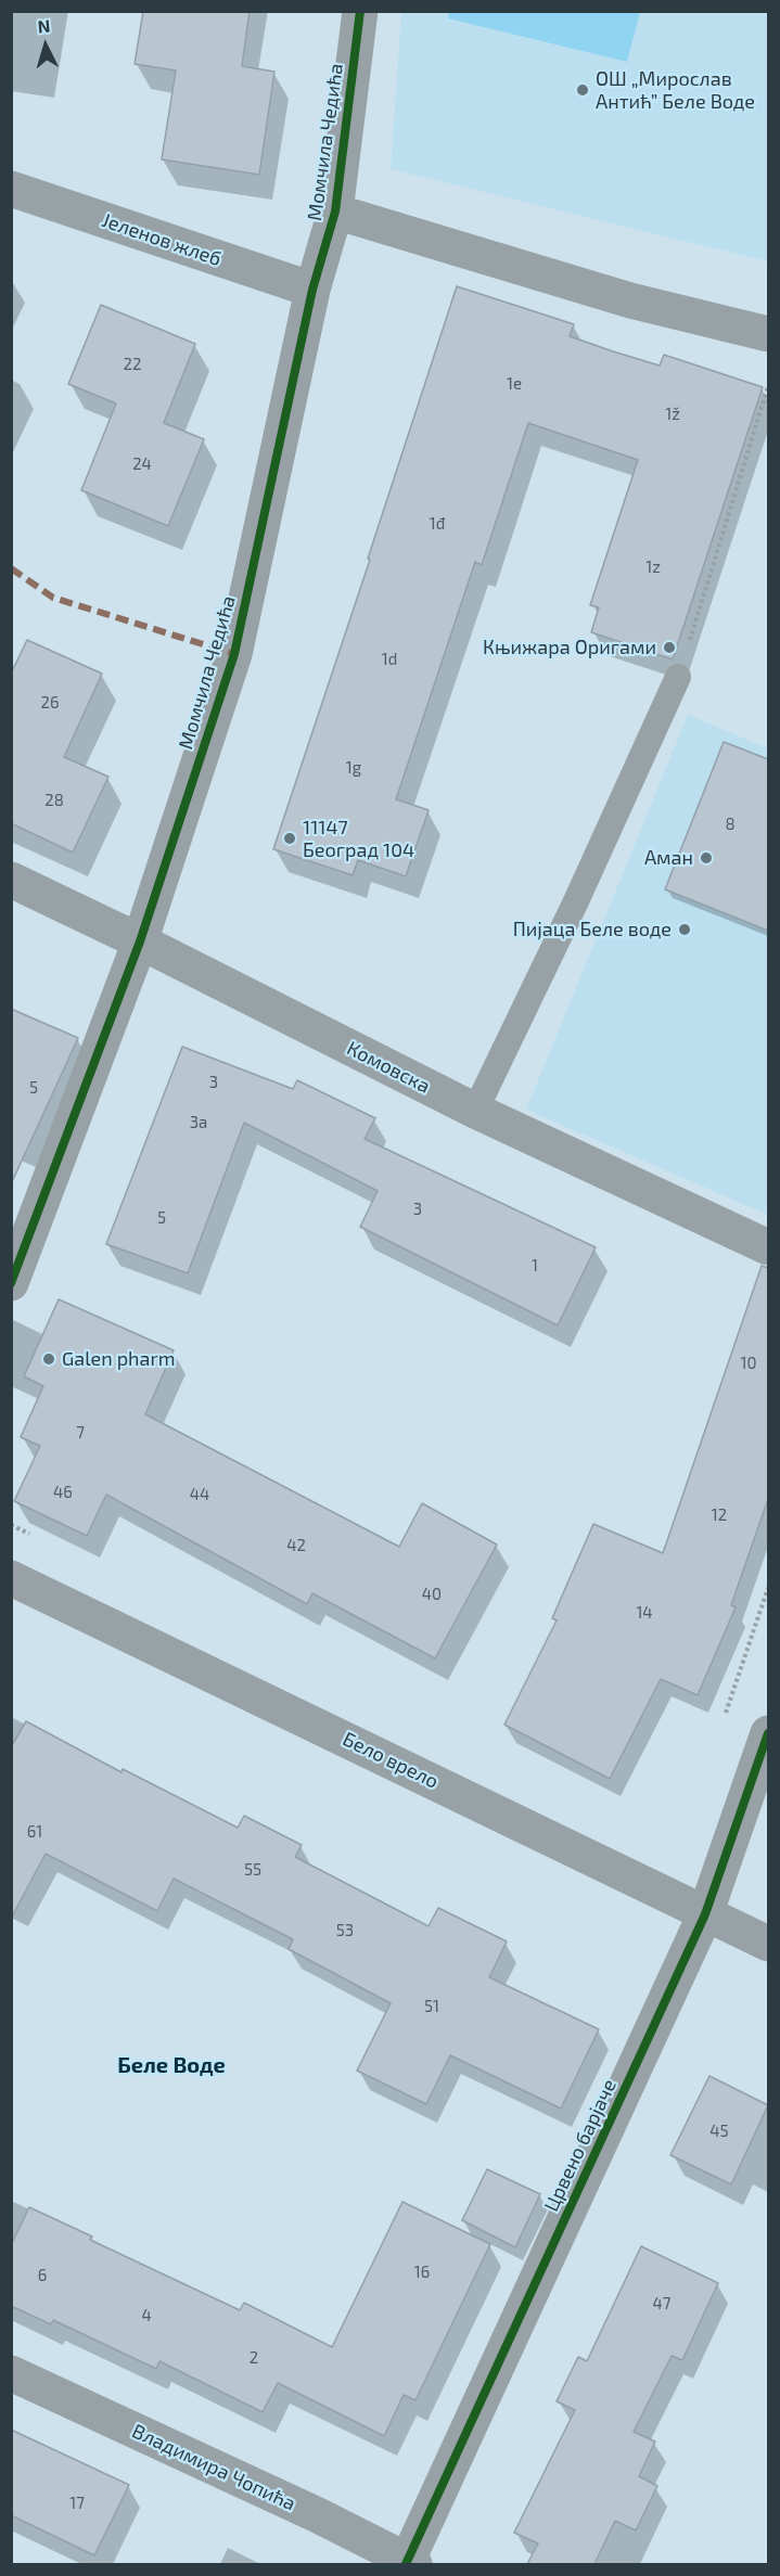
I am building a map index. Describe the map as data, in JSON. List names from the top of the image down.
{
  "streets": {
    "street": [
      "Момчила Чедића",
      "Јеленов жлеб",
      "Комовска",
      "Бело врело",
      "Црвено барјаче",
      "Владимира Чопића"
    ]
  },
  "crossings": [
    ["Момчила Чедића", "Јеленов жлеб"],
    ["Момчила Чедића", "Комовска"],
    ["Бело врело", "Црвено барјаче"],
    ["Црвено барјаче", "Владимира Чопића"]
  ],
  "districts": ["Беле Воде"],
  "places": [
    "ОШ „Мирослав Антић” Беле Воде",
    "Књижара Оригами",
    "11147 Београд 104",
    "Аман",
    "Пијаца Беле воде",
    "Galen pharm"
  ],
  "house_numbers": [
    "22",
    "1e",
    "1ž",
    "24",
    "1đ",
    "1z",
    "1d",
    "26",
    "1g",
    "28",
    "8",
    "3",
    "5",
    "3a",
    "3",
    "5",
    "1",
    "10",
    "7",
    "46",
    "44",
    "12",
    "42",
    "40",
    "14",
    "61",
    "55",
    "53",
    "51",
    "45",
    "16",
    "6",
    "47",
    "4",
    "2",
    "17"
  ],
  "north": "top"
}
